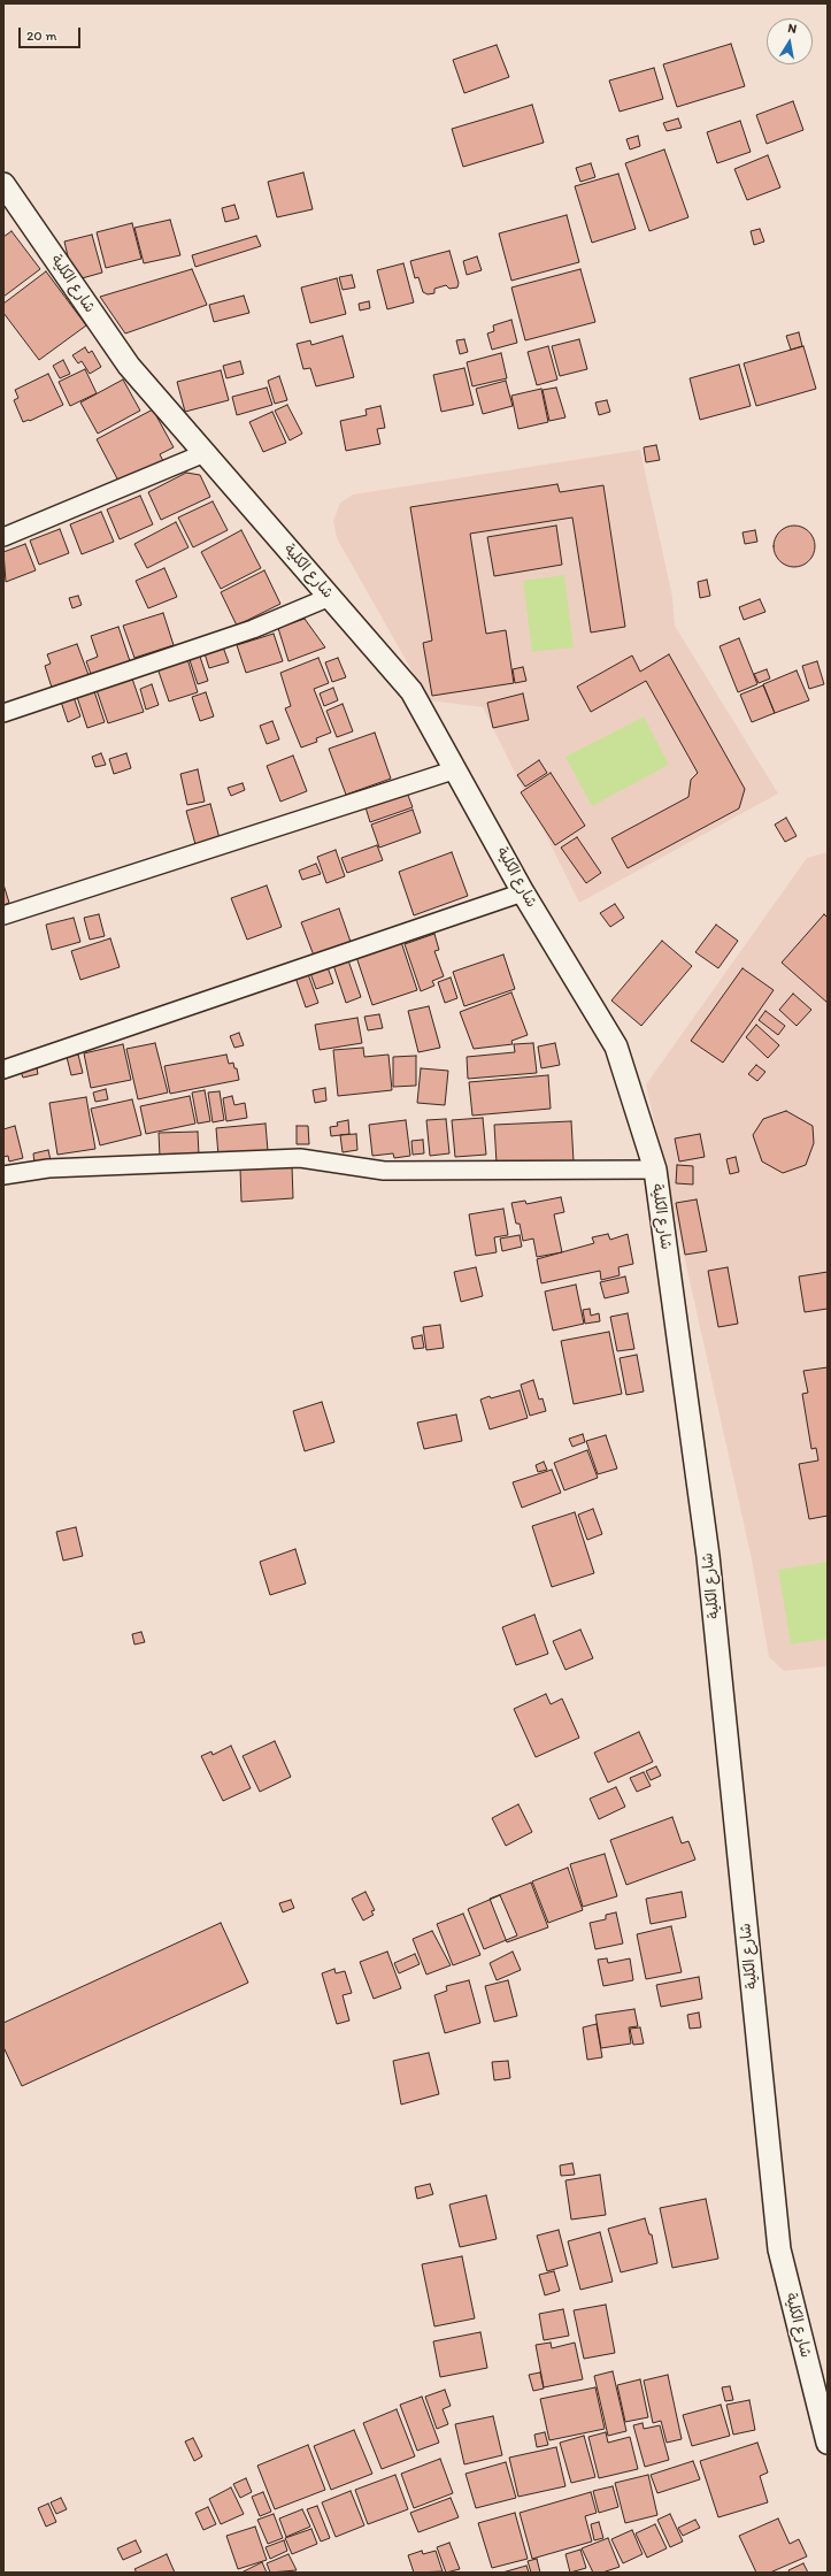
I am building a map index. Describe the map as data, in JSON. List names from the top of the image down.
{
  "streets": {
    "street": ["شارع الكلية"]
  },
  "scale_bar": "20 m",
  "north": "top"
}
